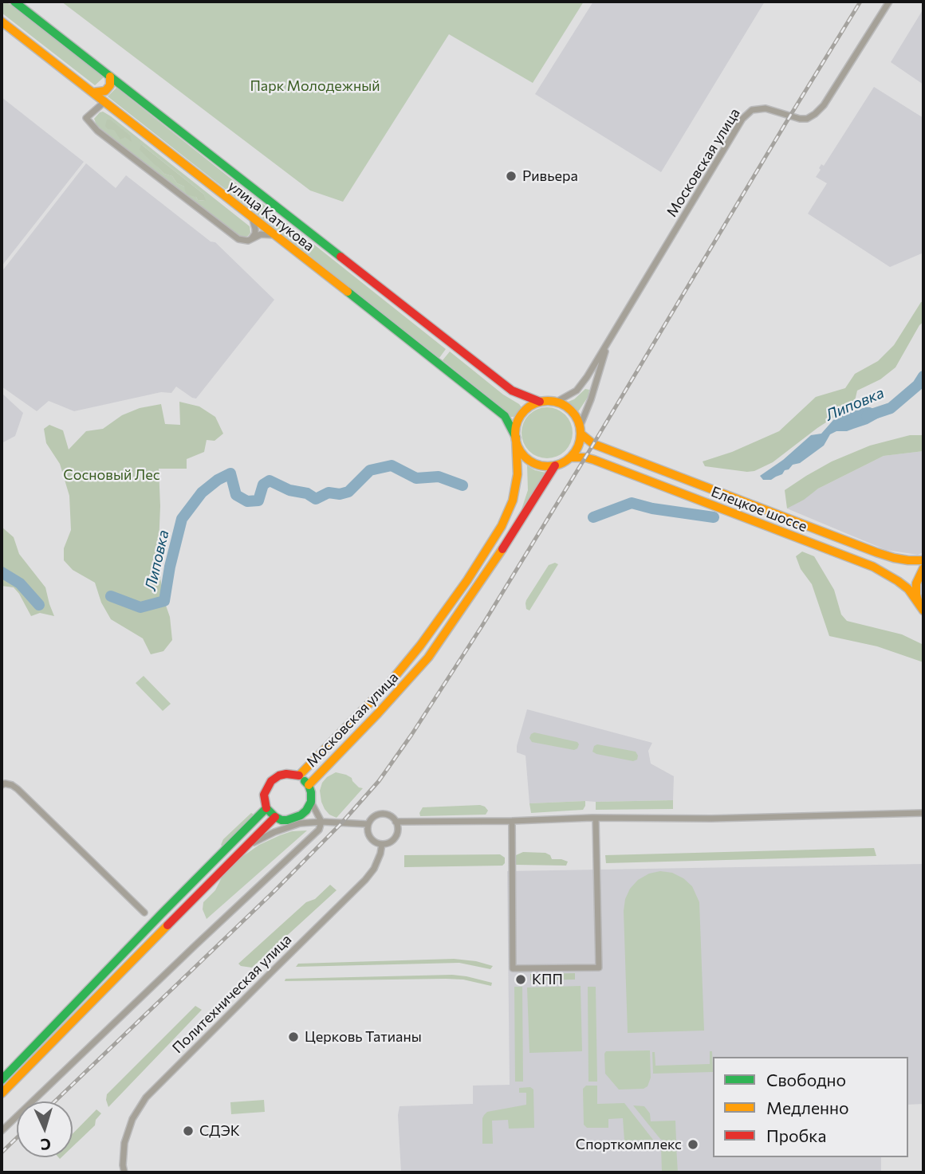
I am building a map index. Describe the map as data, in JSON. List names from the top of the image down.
{
  "streets": {
    "main road": ["Московская улица", "улица Катукова", "Елецкое шоссе"],
    "street": ["Политехническая улица"]
  },
  "crossings": [
    ["Московская улица", "улица Катукова"],
    ["Московская улица", "Елецкое шоссе"],
    ["улица Катукова", "Елецкое шоссе"]
  ],
  "water": ["Липовка"],
  "parks": ["Парк Молодежный", "Сосновый Лес"],
  "places": [
    "Ривьера",
    "КПП",
    "Церковь Татианы",
    "СДЭК",
    "Спорткомплекс"
  ],
  "legend": ["Свободно", "Медленно", "Пробка"],
  "north": "bottom"
}
